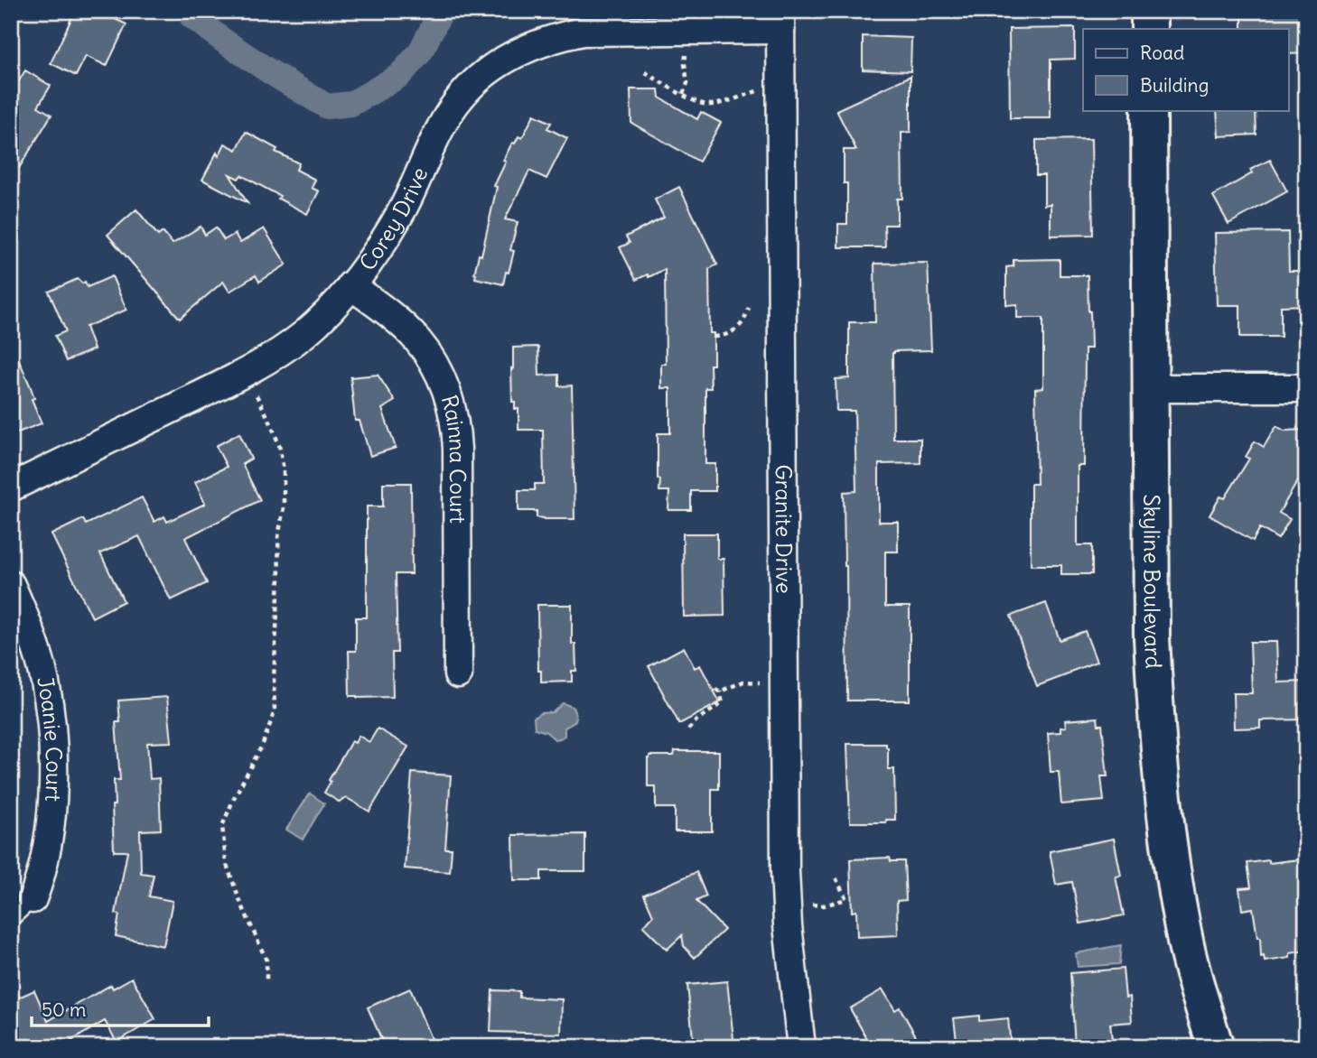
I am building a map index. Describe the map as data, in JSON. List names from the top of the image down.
{
  "streets": {
    "street": [
      "Corey Drive",
      "Rainna Court",
      "Granite Drive",
      "Skyline Boulevard",
      "Joanie Court"
    ]
  },
  "crossings": [
    ["Corey Drive", "Rainna Court"],
    ["Corey Drive", "Granite Drive"]
  ],
  "legend": ["Road", "Building"],
  "scale_bar": "50 m"
}
